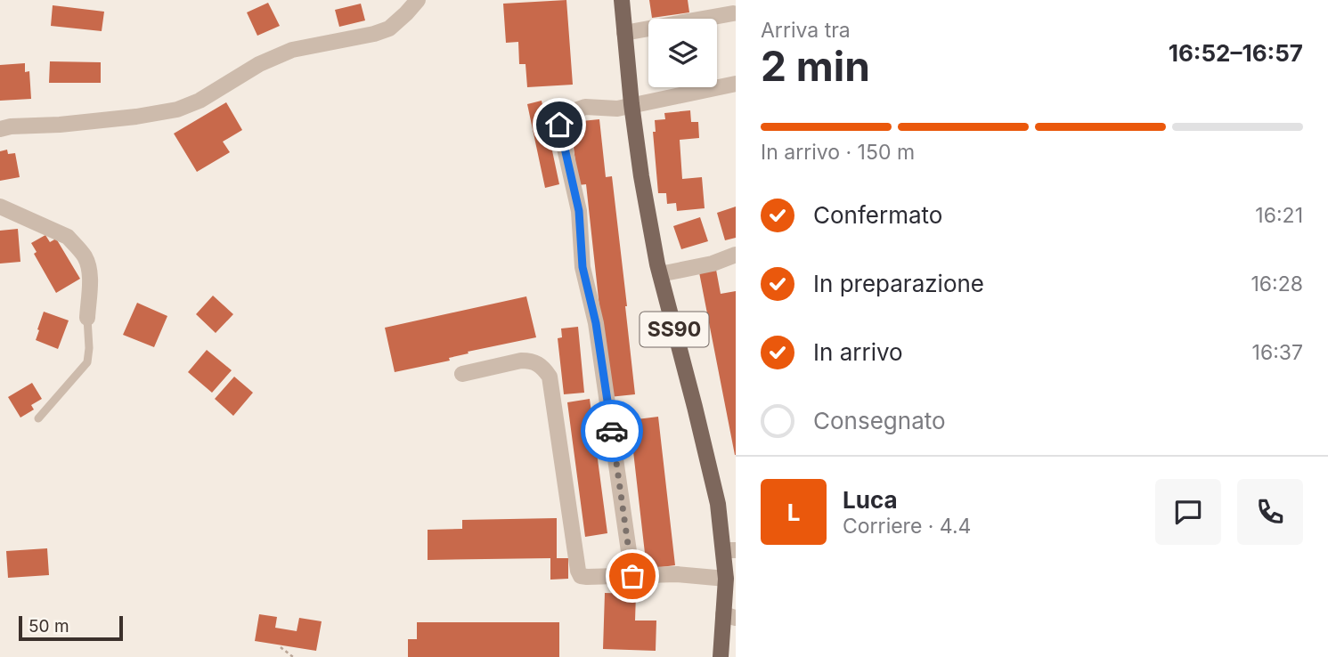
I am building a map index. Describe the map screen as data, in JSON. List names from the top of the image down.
{
  "streets": {
    "main road": ["SS90"]
  },
  "scale_bar": "50 m",
  "page": {
    "heading": ["2 min", "Arriva tra", "16:52–16:57"],
    "panel": ["Luca", "Corriere · 4.4"],
    "bar": "In arrivo · 150 m",
    "list": [
      ["Confermato", "16:21"],
      ["In preparazione", "16:28"],
      ["In arrivo", "16:37"],
      "Consegnato"
    ],
    "round": "L",
    "scale": "50 m"
  }
}
